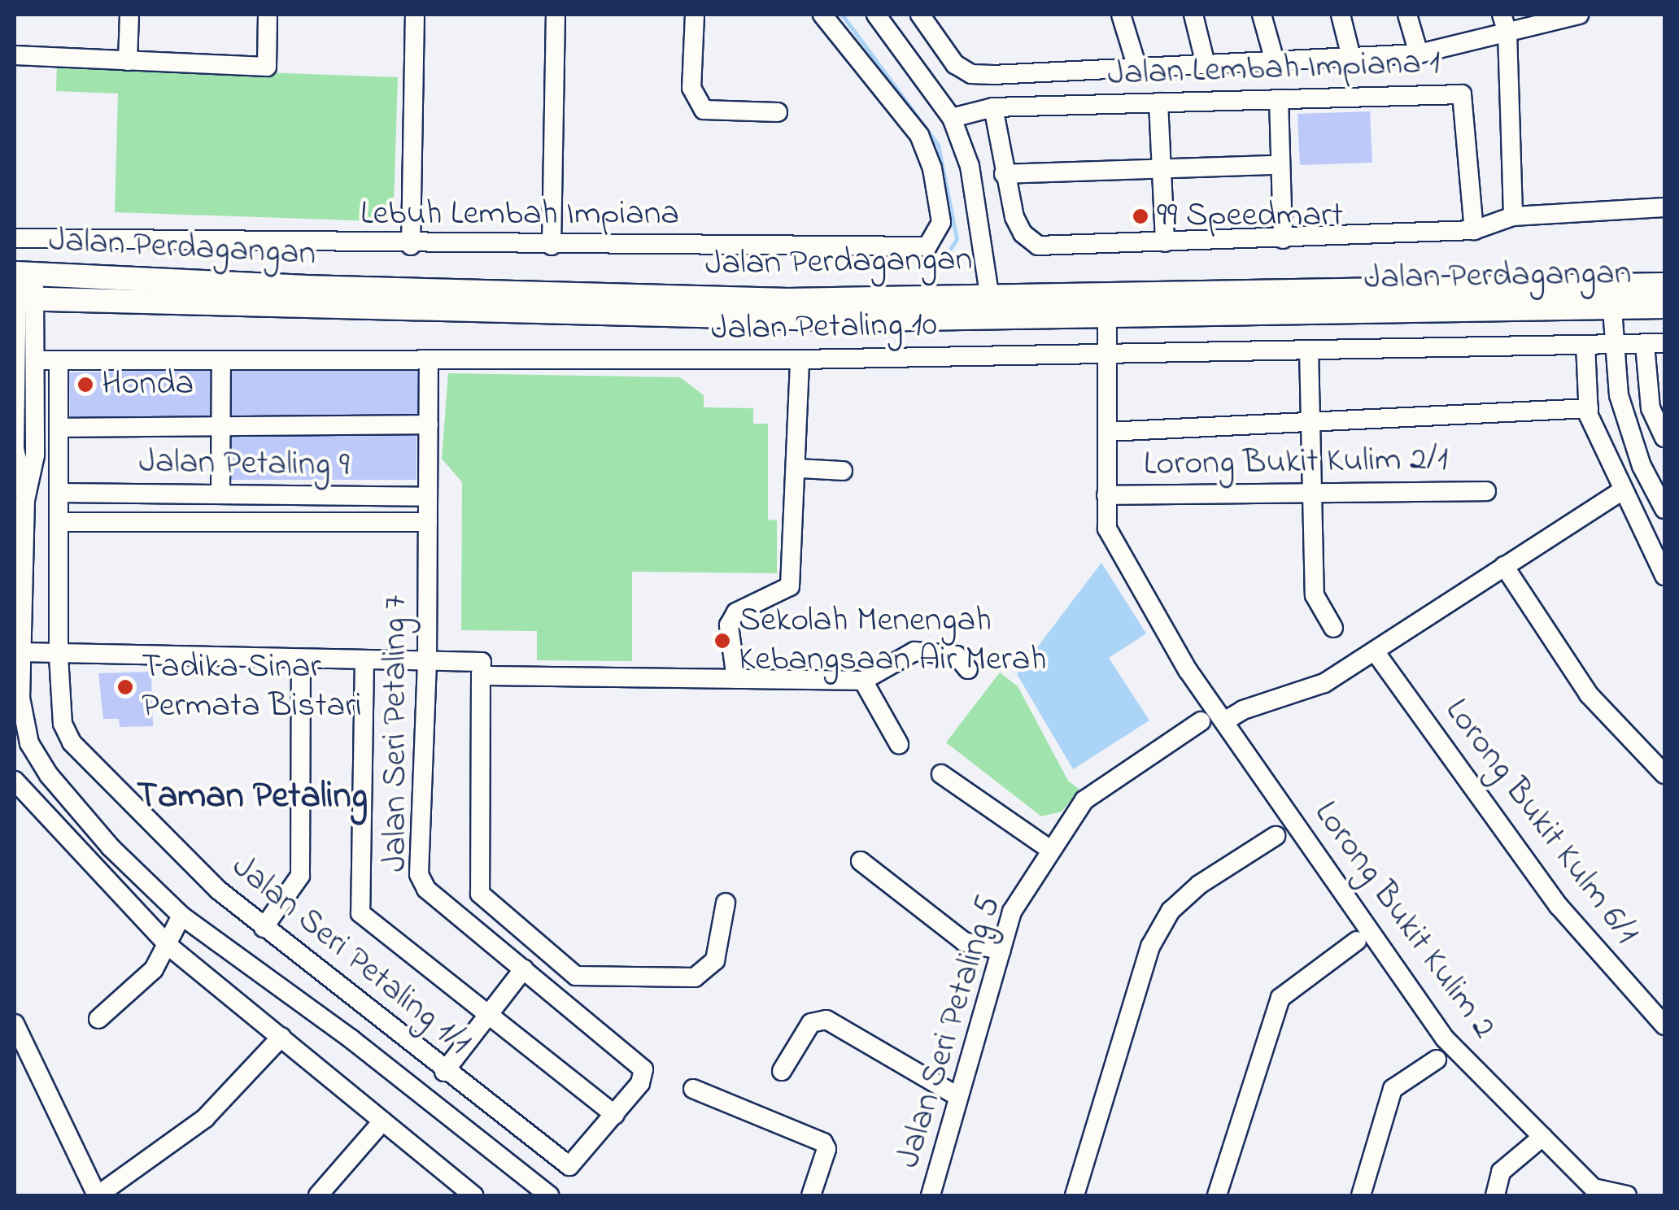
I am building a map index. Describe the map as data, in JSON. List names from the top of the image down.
{
  "streets": {
    "main road": ["Jalan Perdagangan"],
    "street": [
      "Jalan Lembah Impiana 1",
      "Lebuh Lembah Impiana",
      "Jalan Petaling 10",
      "Lorong Bukit Kulim 2/1",
      "Jalan Petaling 9",
      "Jalan Seri Petaling 7",
      "Lorong Bukit Kulm 6/1",
      "Lorong Bukit Kulim 2",
      "Jalan Seri Petaling 1/1",
      "Jalan Seri Petaling 5"
    ]
  },
  "crossings": [
    ["Jalan Perdagangan", "Lorong Bukit Kulim 2"],
    ["Jalan Petaling 10", "Jalan Seri Petaling 7"],
    ["Jalan Petaling 10", "Lorong Bukit Kulim 2"],
    ["Jalan Petaling 10", "Jalan Seri Petaling 1/1"],
    ["Lorong Bukit Kulim 2/1", "Lorong Bukit Kulim 2"],
    ["Jalan Petaling 9", "Jalan Seri Petaling 7"],
    ["Jalan Petaling 9", "Jalan Seri Petaling 1/1"],
    ["Jalan Seri Petaling 7", "Jalan Seri Petaling 1/1"]
  ],
  "districts": ["Taman Petaling"],
  "places": [
    "99 Speedmart",
    "Honda",
    "Sekolah Menengah Kebangsaan Air Merah",
    "Tadika Sinar Permata Bistari"
  ]
}
